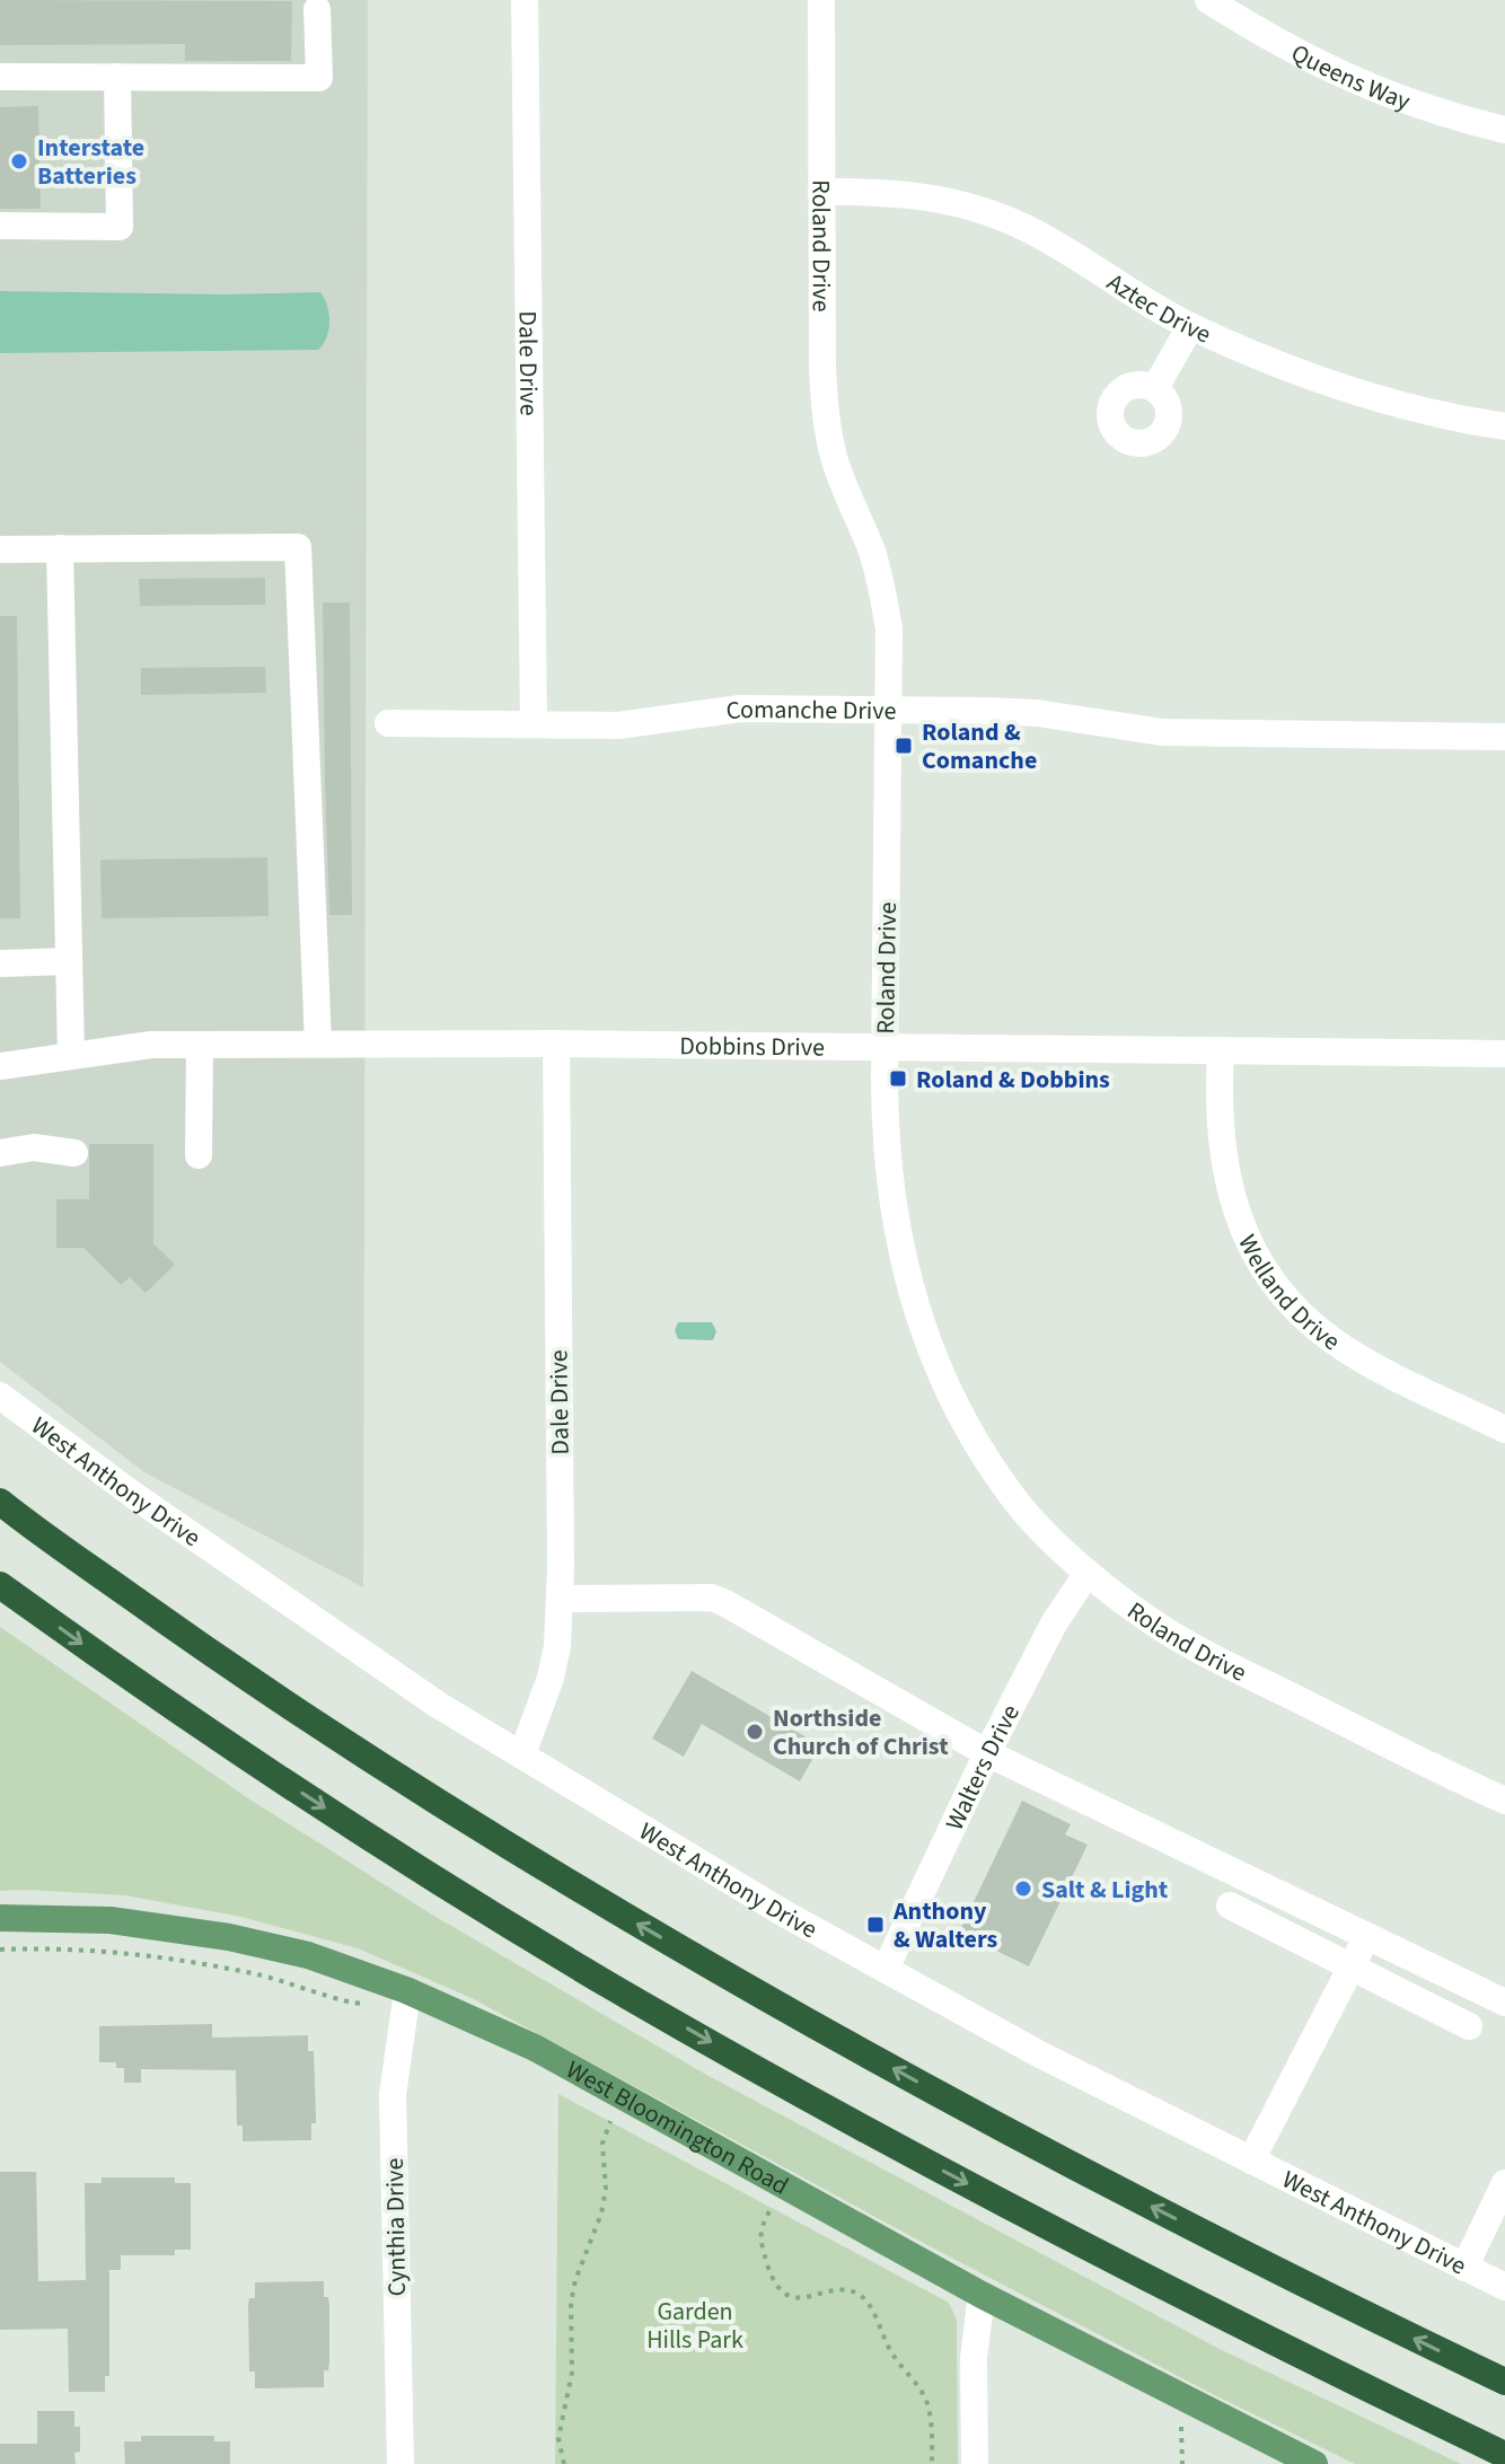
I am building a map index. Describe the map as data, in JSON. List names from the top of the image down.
{
  "streets": {
    "main road": ["West Bloomington Road"],
    "street": [
      "Queens Way",
      "Roland Drive",
      "Aztec Drive",
      "Dale Drive",
      "Comanche Drive",
      "Dobbins Drive",
      "Welland Drive",
      "West Anthony Drive",
      "Walters Drive",
      "Cynthia Drive"
    ]
  },
  "crossings": [
    ["Roland Drive", "Aztec Drive"],
    ["Roland Drive", "Comanche Drive"],
    ["Roland Drive", "Dobbins Drive"],
    ["Roland Drive", "Walters Drive"],
    ["Dale Drive", "Comanche Drive"],
    ["Dale Drive", "Dobbins Drive"],
    ["Dale Drive", "West Anthony Drive"],
    ["Dobbins Drive", "Welland Drive"],
    ["West Anthony Drive", "Walters Drive"],
    ["West Bloomington Road", "Cynthia Drive"]
  ],
  "parks": ["Garden Hills Park"],
  "places": {
    "other": ["Interstate Batteries", "Northside Church of Christ", "Salt & Light"],
    "transit": ["Roland & Comanche", "Roland & Dobbins", "Anthony & Walters"]
  }
}
